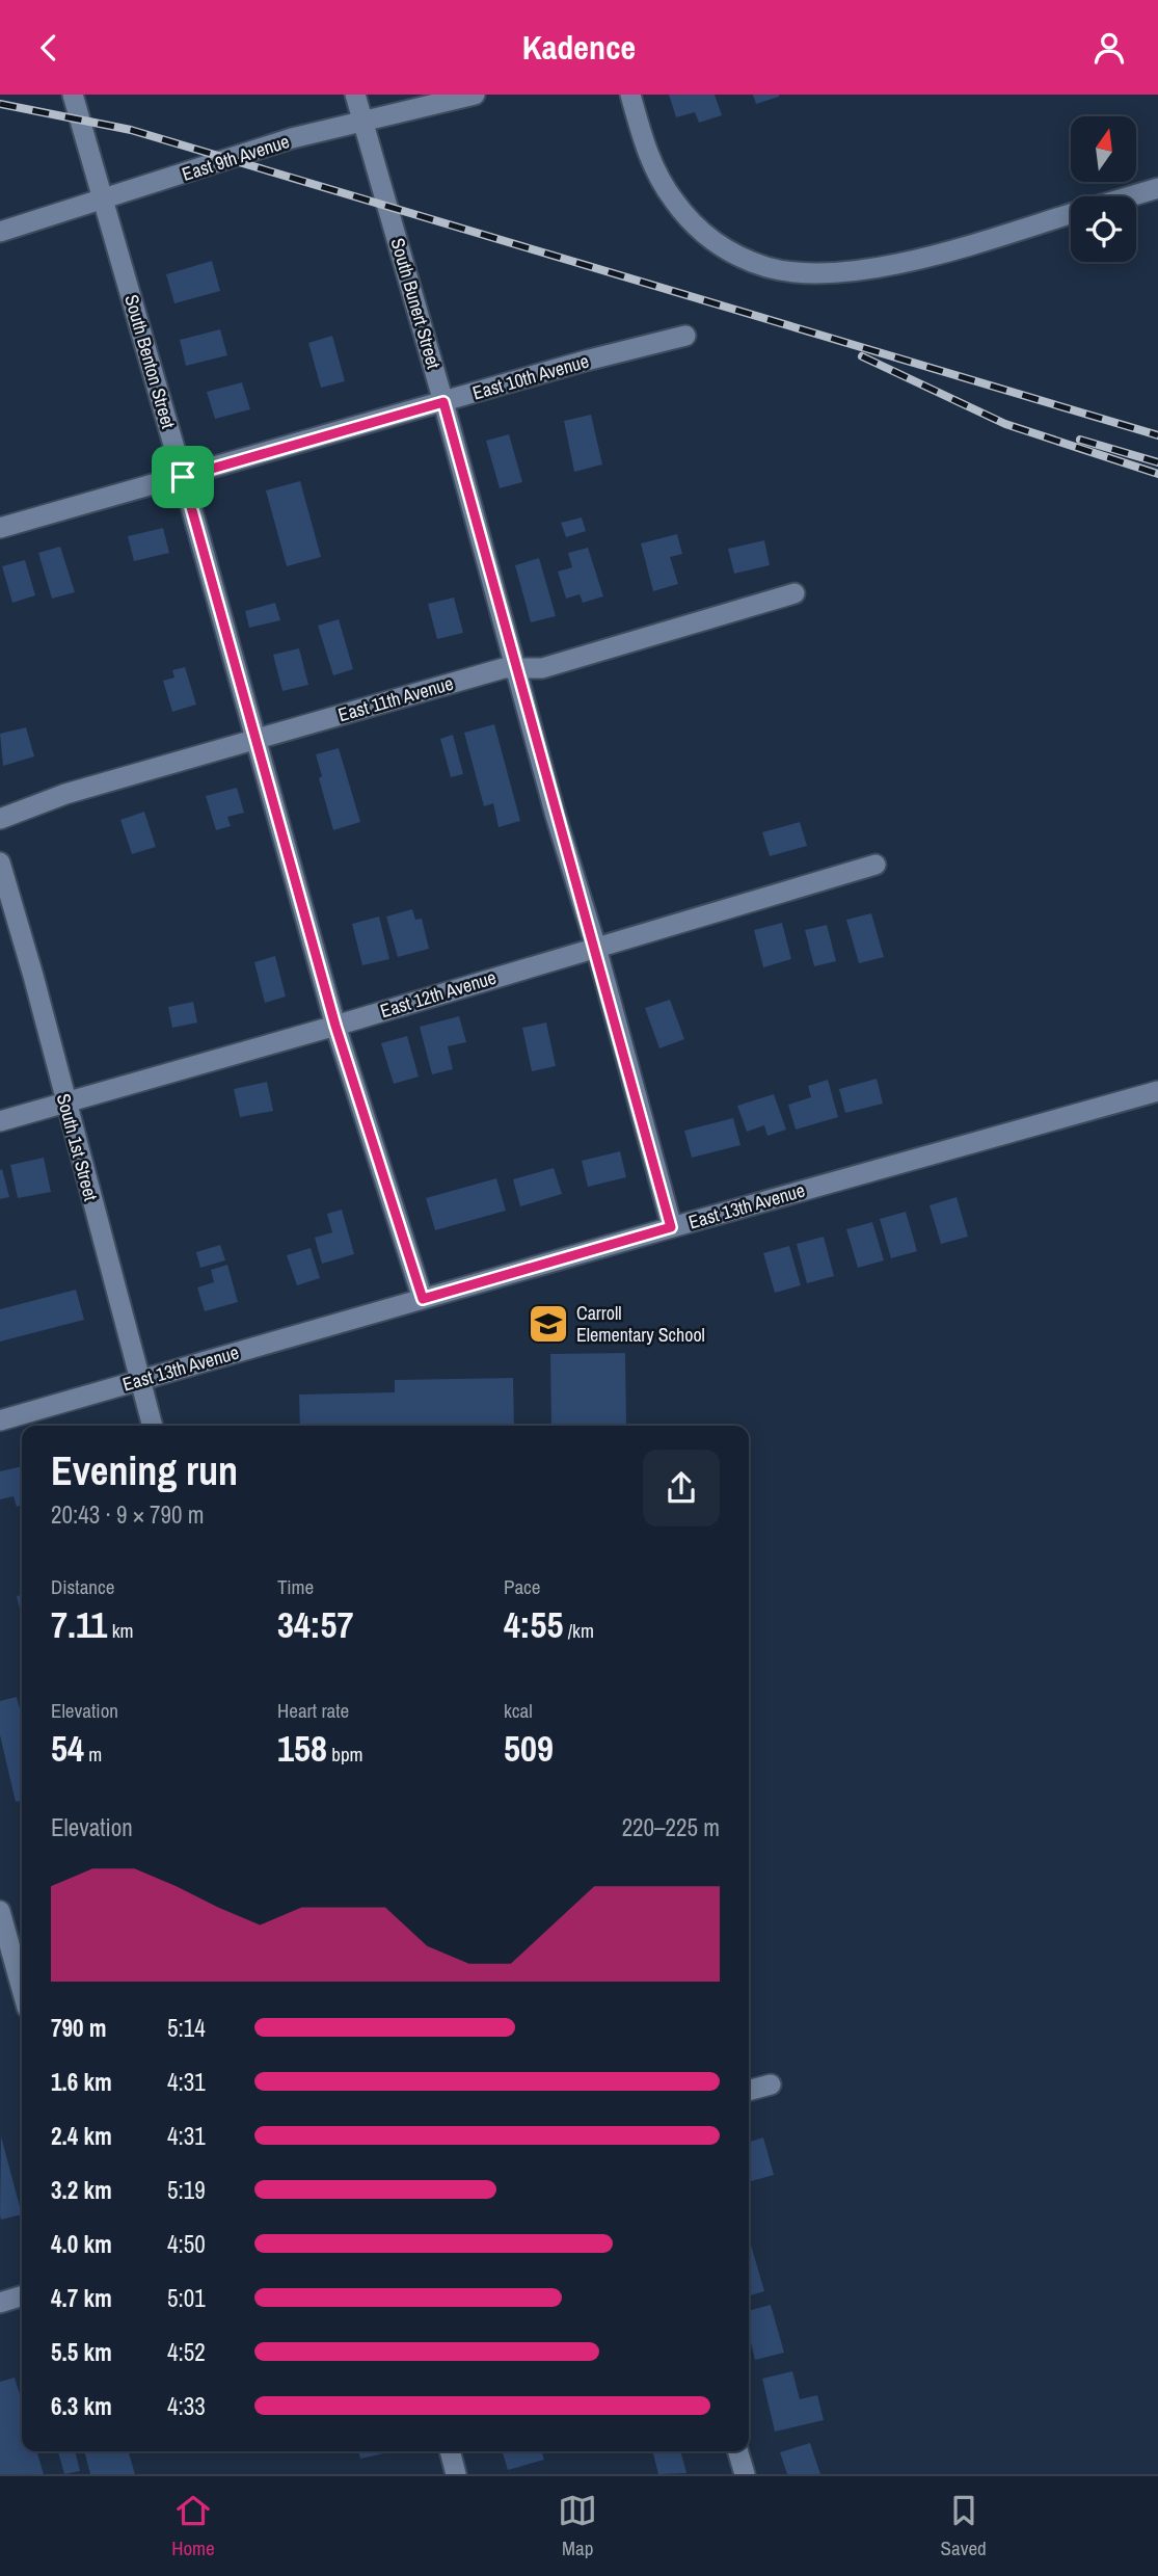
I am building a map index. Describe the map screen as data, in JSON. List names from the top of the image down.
{
  "streets": {
    "street": [
      "East 9th Avenue",
      "South Bunert Street",
      "South Benton Street",
      "East 10th Avenue",
      "East 11th Avenue",
      "East 12th Avenue",
      "South 1st Street",
      "East 13th Avenue"
    ]
  },
  "crossings": [
    ["East 9th Avenue", "South Bunert Street"],
    ["East 9th Avenue", "South Benton Street"],
    ["South Bunert Street", "East 10th Avenue"],
    ["South Bunert Street", "East 11th Avenue"],
    ["South Bunert Street", "East 12th Avenue"],
    ["South Bunert Street", "East 13th Avenue"],
    ["South Benton Street", "East 10th Avenue"],
    ["South Benton Street", "East 11th Avenue"],
    ["South Benton Street", "East 12th Avenue"],
    ["South Benton Street", "East 13th Avenue"],
    ["East 12th Avenue", "South 1st Street"],
    ["South 1st Street", "East 13th Avenue"]
  ],
  "places": {
    "school or university": ["Carroll Elementary School"]
  },
  "north": "top",
  "page": {
    "header": "Kadence",
    "heading": ["Evening run", "20:43 · 9 × 790 m"],
    "stats": [
      ["Distance", "7.11 km"],
      ["Time", "34:57"],
      ["Pace", "4:55 /km"],
      ["Elevation", "54 m"],
      ["Heart rate", "158 bpm"],
      ["kcal", "509"]
    ],
    "chart": ["Elevation", "220–225 m"],
    "list": [
      {
        "name": "790 m",
        "note": "5:14"
      },
      {
        "name": "1.6 km",
        "note": "4:31"
      },
      {
        "name": "2.4 km",
        "note": "4:31"
      },
      {
        "name": "3.2 km",
        "note": "5:19"
      },
      {
        "name": "4.0 km",
        "note": "4:50"
      },
      {
        "name": "4.7 km",
        "note": "5:01"
      },
      {
        "name": "5.5 km",
        "note": "4:52"
      },
      {
        "name": "6.3 km",
        "note": "4:33"
      }
    ],
    "tabs": ["Home", "Map", "Saved"]
  }
}
